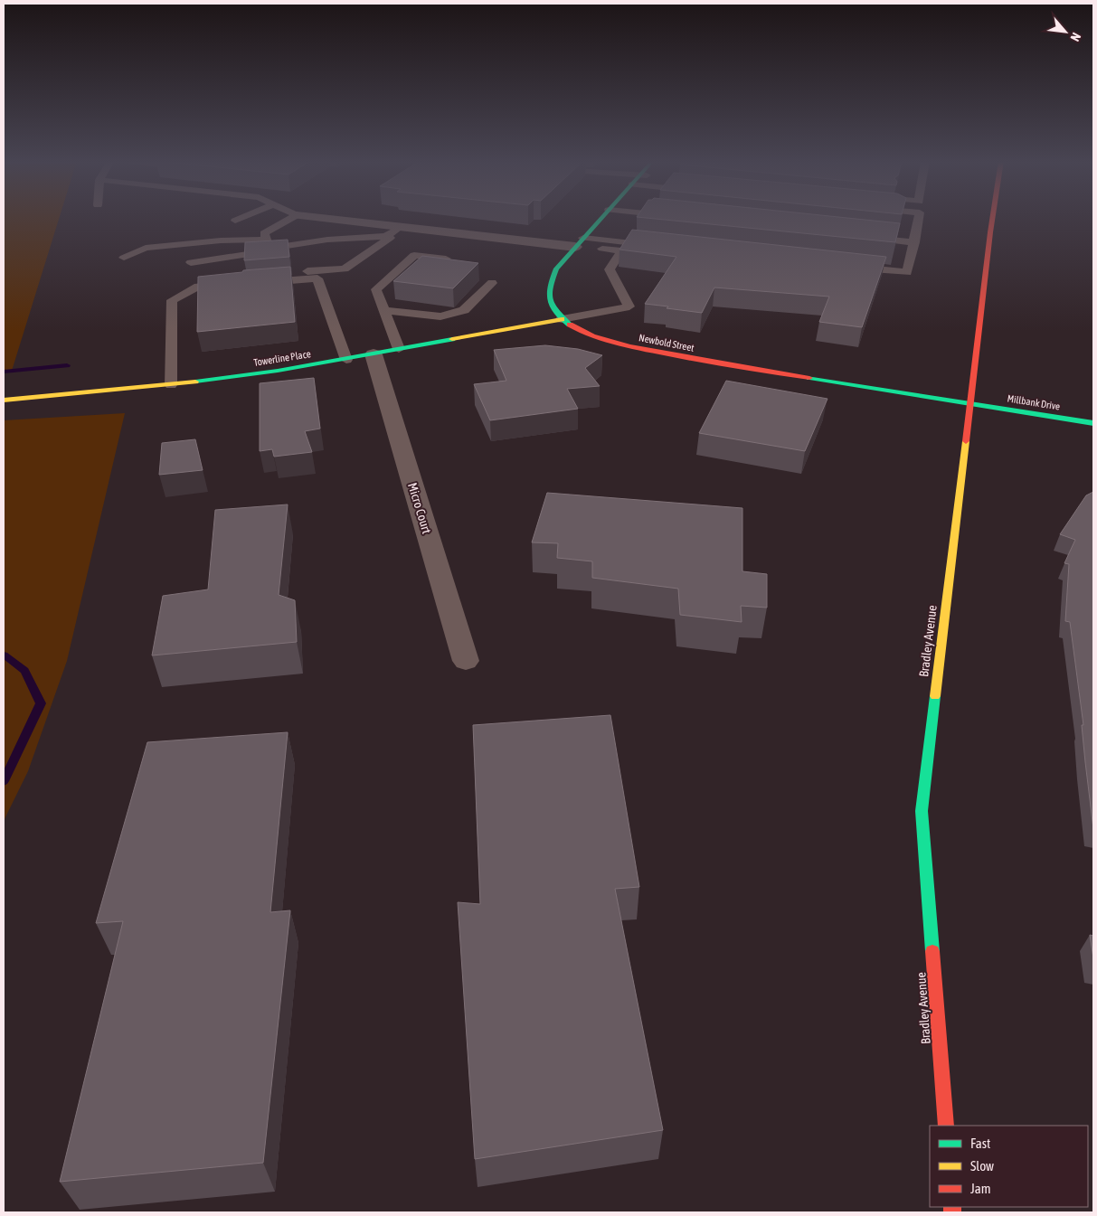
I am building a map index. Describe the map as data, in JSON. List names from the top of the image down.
{
  "streets": {
    "street": [
      "Newbold Street",
      "Towerline Place",
      "Millbank Drive",
      "Micro Court",
      "Bradley Avenue"
    ]
  },
  "crossings": [
    ["Newbold Street", "Towerline Place"],
    ["Newbold Street", "Millbank Drive"],
    ["Newbold Street", "Bradley Avenue"],
    ["Towerline Place", "Micro Court"],
    ["Millbank Drive", "Bradley Avenue"]
  ],
  "legend": ["Fast", "Slow", "Jam"],
  "north": "bottom right"
}
